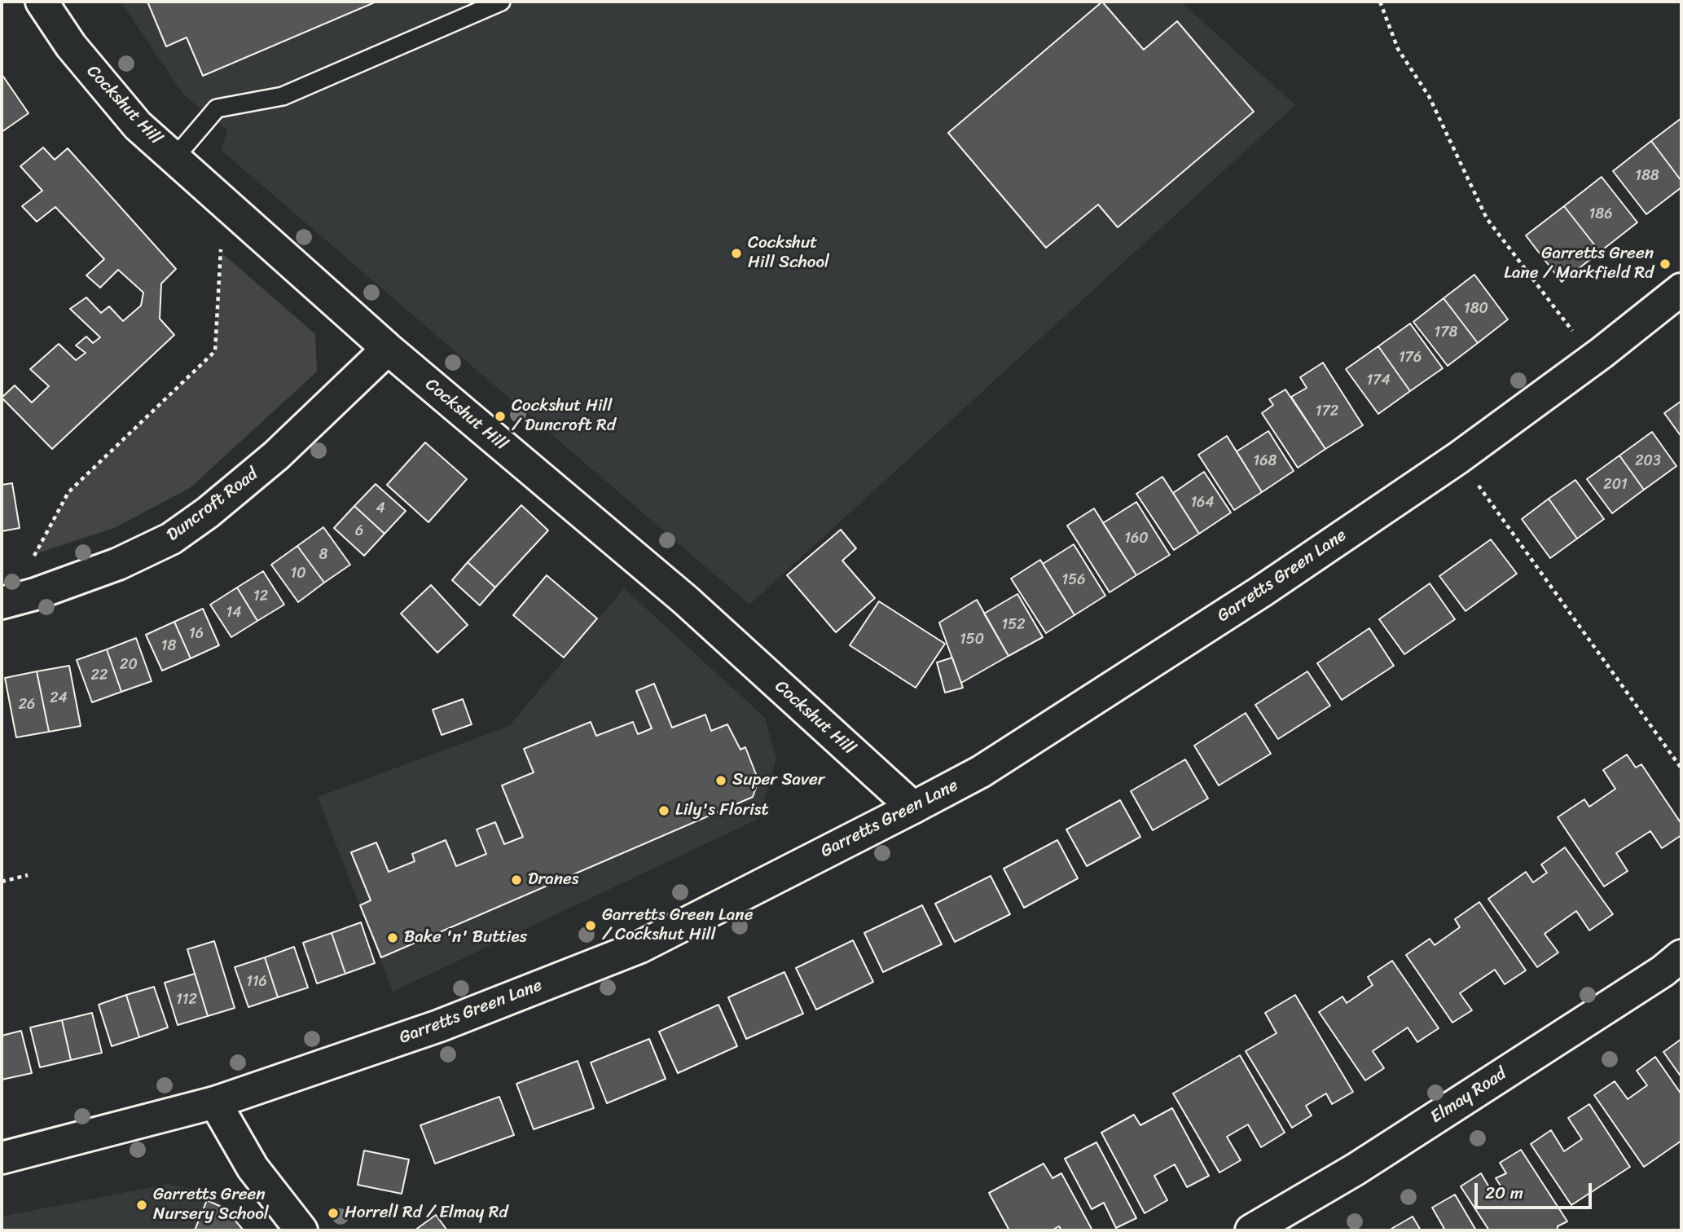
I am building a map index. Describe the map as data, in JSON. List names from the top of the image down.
{
  "streets": {
    "street": [
      "Cockshut Hill",
      "Duncroft Road",
      "Garretts Green Lane",
      "Elmay Road"
    ]
  },
  "crossings": [
    ["Cockshut Hill", "Duncroft Road"],
    ["Cockshut Hill", "Garretts Green Lane"]
  ],
  "places": [
    "Cockshut Hill School",
    "Garretts Green Lane / Markfield Rd",
    "Cockshut Hill / Duncroft Rd",
    "Super Saver",
    "Lily's Florist",
    "Dranes",
    "Garretts Green Lane / Cockshut Hill",
    "Bake 'n' Butties",
    "Garretts Green Nursery School",
    "Horrell Rd / Elmay Rd"
  ],
  "house_numbers": [
    "188",
    "186",
    "180",
    "178",
    "176",
    "174",
    "172",
    "168",
    "203",
    "201",
    "164",
    "4",
    "6",
    "160",
    "8",
    "10",
    "156",
    "12",
    "14",
    "152",
    "16",
    "150",
    "18",
    "20",
    "22",
    "24",
    "26",
    "116",
    "112"
  ],
  "scale_bar": "20 m"
}
